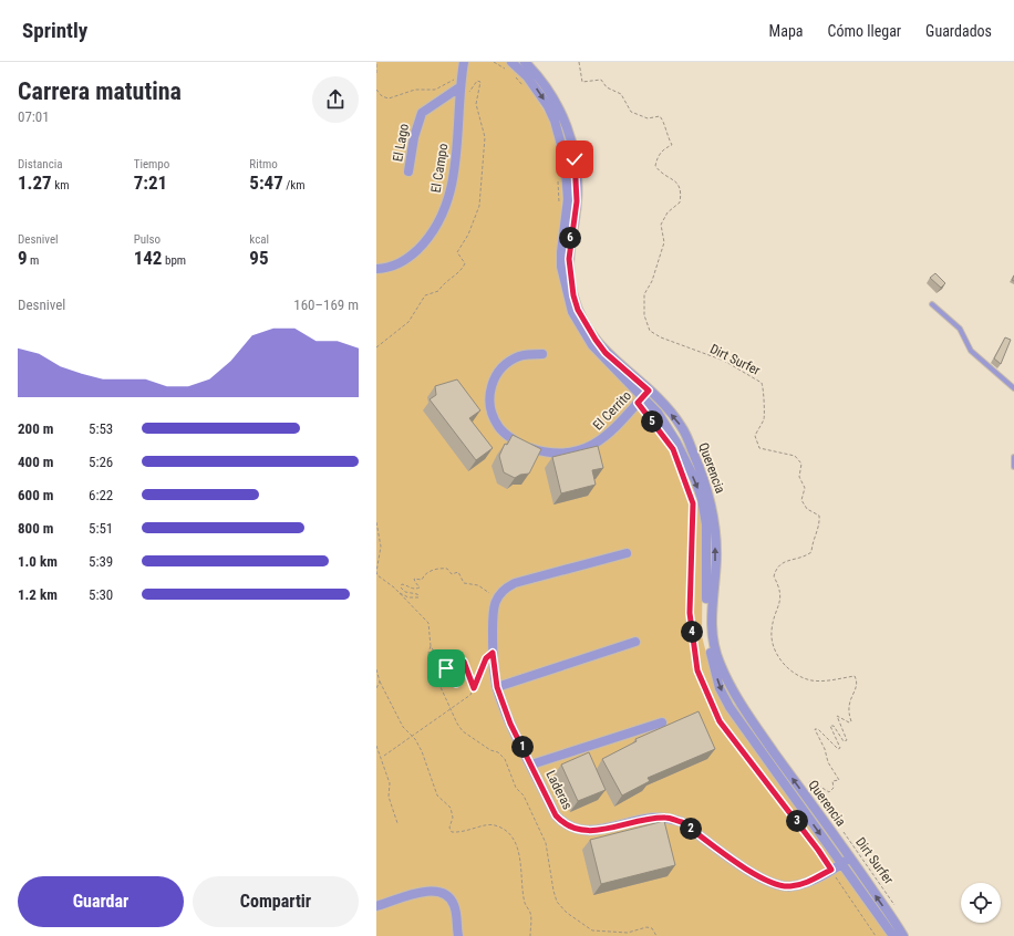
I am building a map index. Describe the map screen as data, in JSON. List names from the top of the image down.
{
  "streets": {
    "street": [
      "El Lago",
      "El Campo",
      "El Cerrito",
      "Querencia",
      "Laderas"
    ],
    "path": ["Dirt Surfer"]
  },
  "crossings": [
    ["El Lago", "El Campo"],
    ["El Cerrito", "Querencia"],
    ["Querencia", "Laderas"]
  ],
  "page": {
    "header": "Sprintly",
    "nav": ["Mapa", "Cómo llegar", "Guardados"],
    "heading": ["Carrera matutina", "07:01"],
    "stats": [
      ["Distancia", "1.27 km"],
      ["Tiempo", "7:21"],
      ["Ritmo", "5:47 /km"],
      ["Desnivel", "9 m"],
      ["Pulso", "142 bpm"],
      ["kcal", "95"]
    ],
    "pins": [
      "6",
      "5",
      "4",
      "1",
      "3",
      "2"
    ],
    "chart": ["Desnivel", "160–169 m"],
    "list": [
      {
        "name": "200 m",
        "note": "5:53"
      },
      {
        "name": "400 m",
        "note": "5:26"
      },
      {
        "name": "600 m",
        "note": "6:22"
      },
      {
        "name": "800 m",
        "note": "5:51"
      },
      {
        "name": "1.0 km",
        "note": "5:39"
      },
      {
        "name": "1.2 km",
        "note": "5:30"
      }
    ],
    "buttons": ["Guardar", "Compartir"]
  }
}
